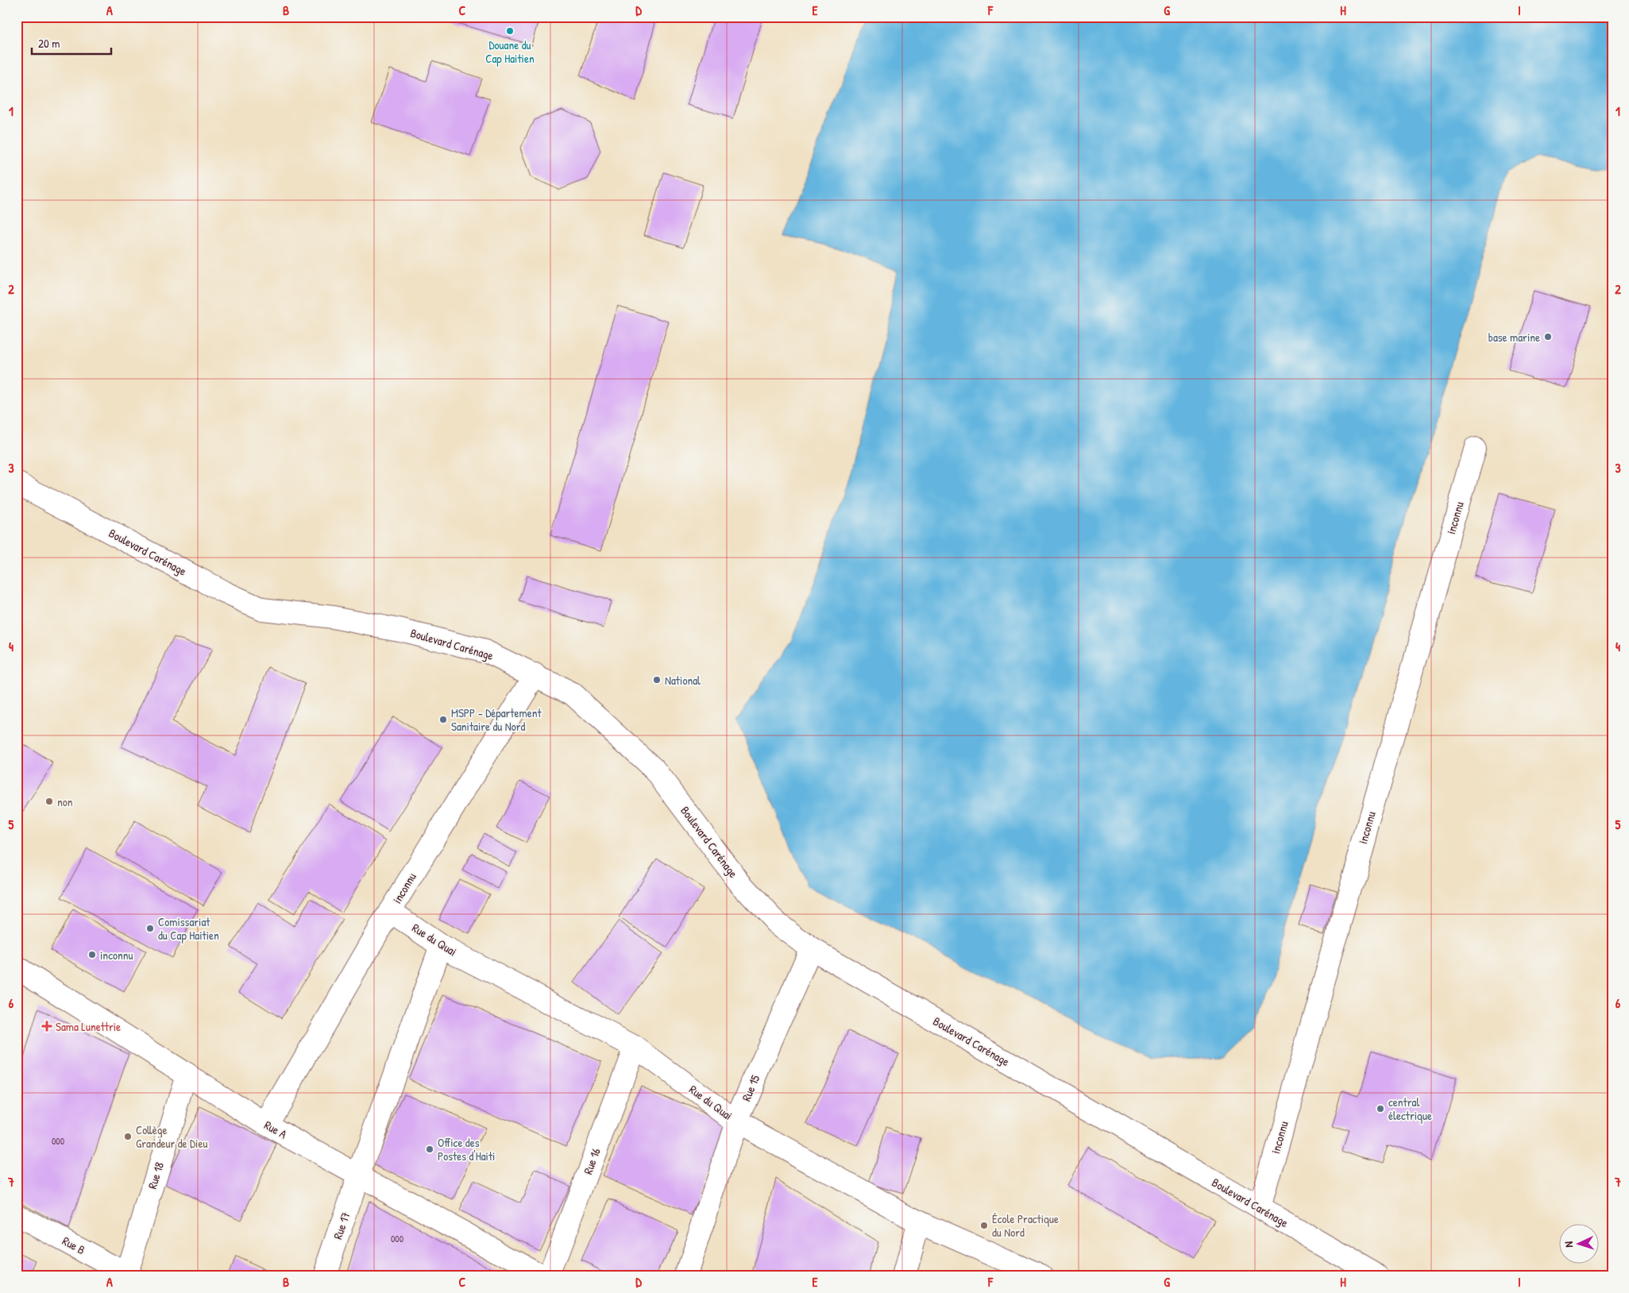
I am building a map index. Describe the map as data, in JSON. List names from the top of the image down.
{
  "streets": {
    "street": [
      "inconnu",
      "Boulevard Carénage",
      "Rue du Quai",
      "Rue 15",
      "Rue A",
      "Rue 16",
      "Rue 18",
      "Rue 17",
      "Rue B"
    ]
  },
  "crossings": [
    ["inconnu", "Boulevard Carénage"],
    ["inconnu", "Rue du Quai"],
    ["inconnu", "Rue A"],
    ["Boulevard Carénage", "Rue 15"],
    ["Rue du Quai", "Rue 15"],
    ["Rue du Quai", "Rue 16"],
    ["Rue A", "Rue 18"],
    ["Rue A", "Rue 17"],
    ["Rue 18", "Rue B"]
  ],
  "places": {
    "other": [
      "Douane du Cap Haitien",
      "base marine",
      "National",
      "MSPP - Département Sanitaire du Nord",
      "non",
      "Comissariat du Cap Haitien",
      "inconnu",
      "central électrique",
      "Collège Grandeur de Dieu",
      "Office des Postes d'Haiti",
      "École Practique du Nord"
    ],
    "health": ["Sama Lunettrie"]
  },
  "house_numbers": ["000", "000"],
  "scale_bar": "20 m",
  "north": "left",
  "grid": {
    "columns": [
      "A",
      "B",
      "C",
      "D",
      "E",
      "F",
      "G",
      "H",
      "I"
    ],
    "rows": [
      "1",
      "2",
      "3",
      "4",
      "5",
      "6",
      "7"
    ]
  }
}
